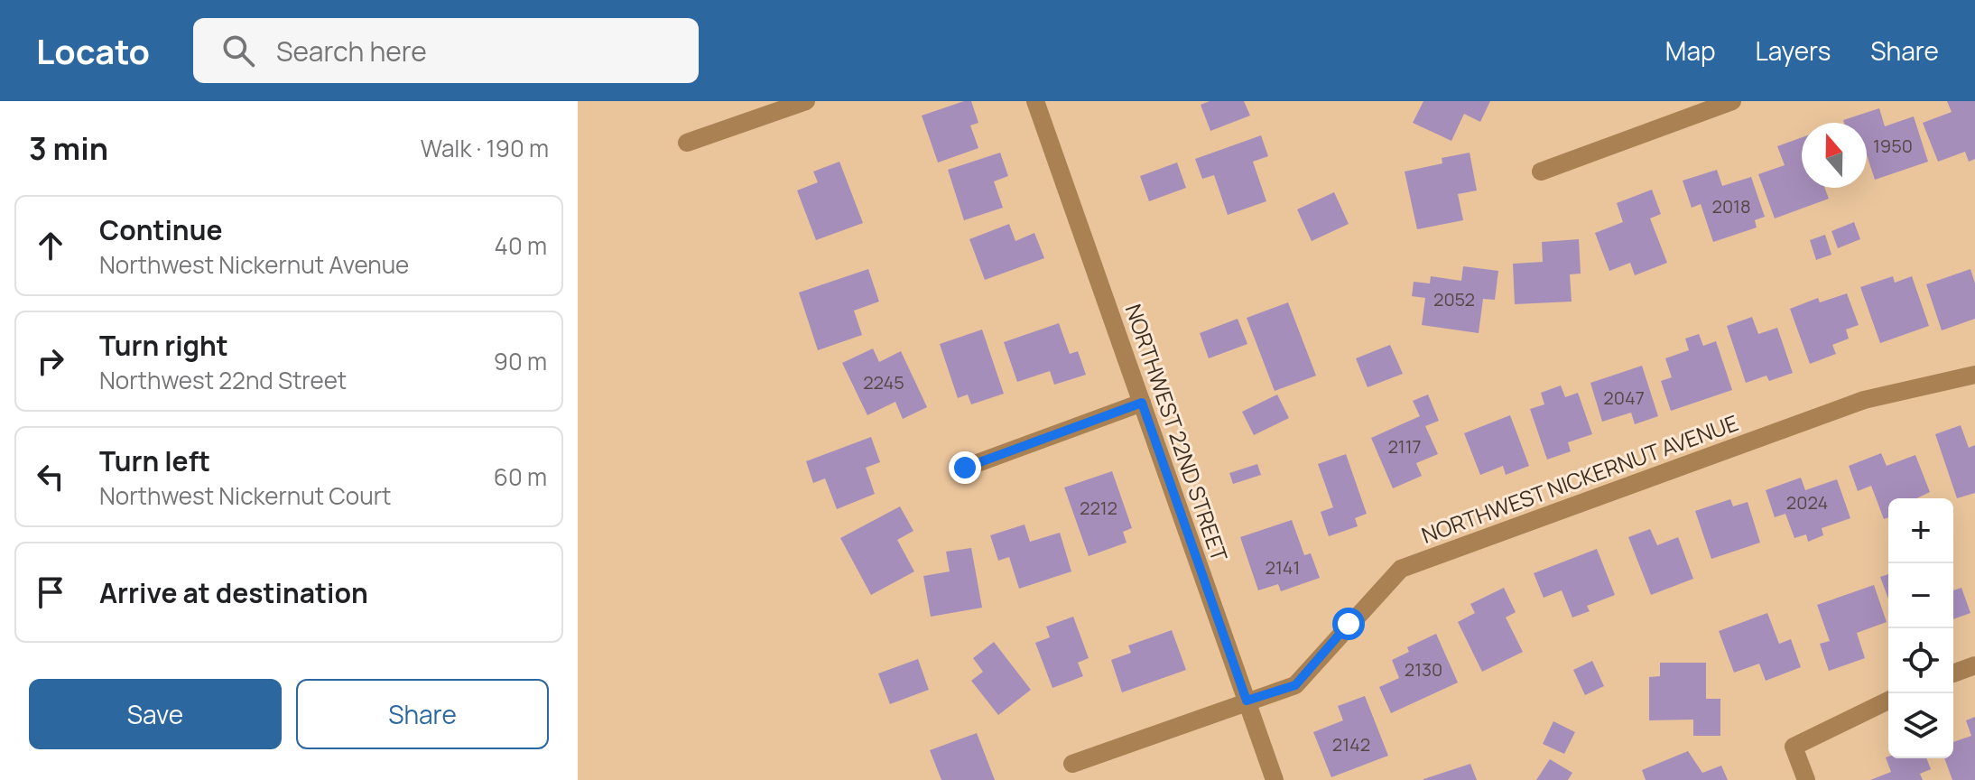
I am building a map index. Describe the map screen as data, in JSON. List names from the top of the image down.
{
  "streets": {
    "street": ["NORTHWEST 22ND STREET", "NORTHWEST NICKERNUT AVENUE"]
  },
  "crossings": [
    ["NORTHWEST 22ND STREET", "NORTHWEST NICKERNUT AVENUE"]
  ],
  "house_numbers": [
    "1950",
    "2018",
    "2052",
    "2245",
    "2047",
    "2117",
    "2024",
    "2212",
    "2141",
    "2130",
    "2142"
  ],
  "north": "top",
  "page": {
    "header": "Locato",
    "search": "Search here",
    "nav": ["Map", "Layers", "Share"],
    "heading": ["3 min", "Walk · 190 m"],
    "list": [
      ["Continue", "Northwest Nickernut Avenue", "40 m"],
      ["Turn right", "Northwest 22nd Street", "90 m"],
      ["Turn left", "Northwest Nickernut Court", "60 m"],
      "Arrive at destination"
    ],
    "map_buttons": ["+", "−"],
    "buttons": ["Save", "Share"]
  }
}
